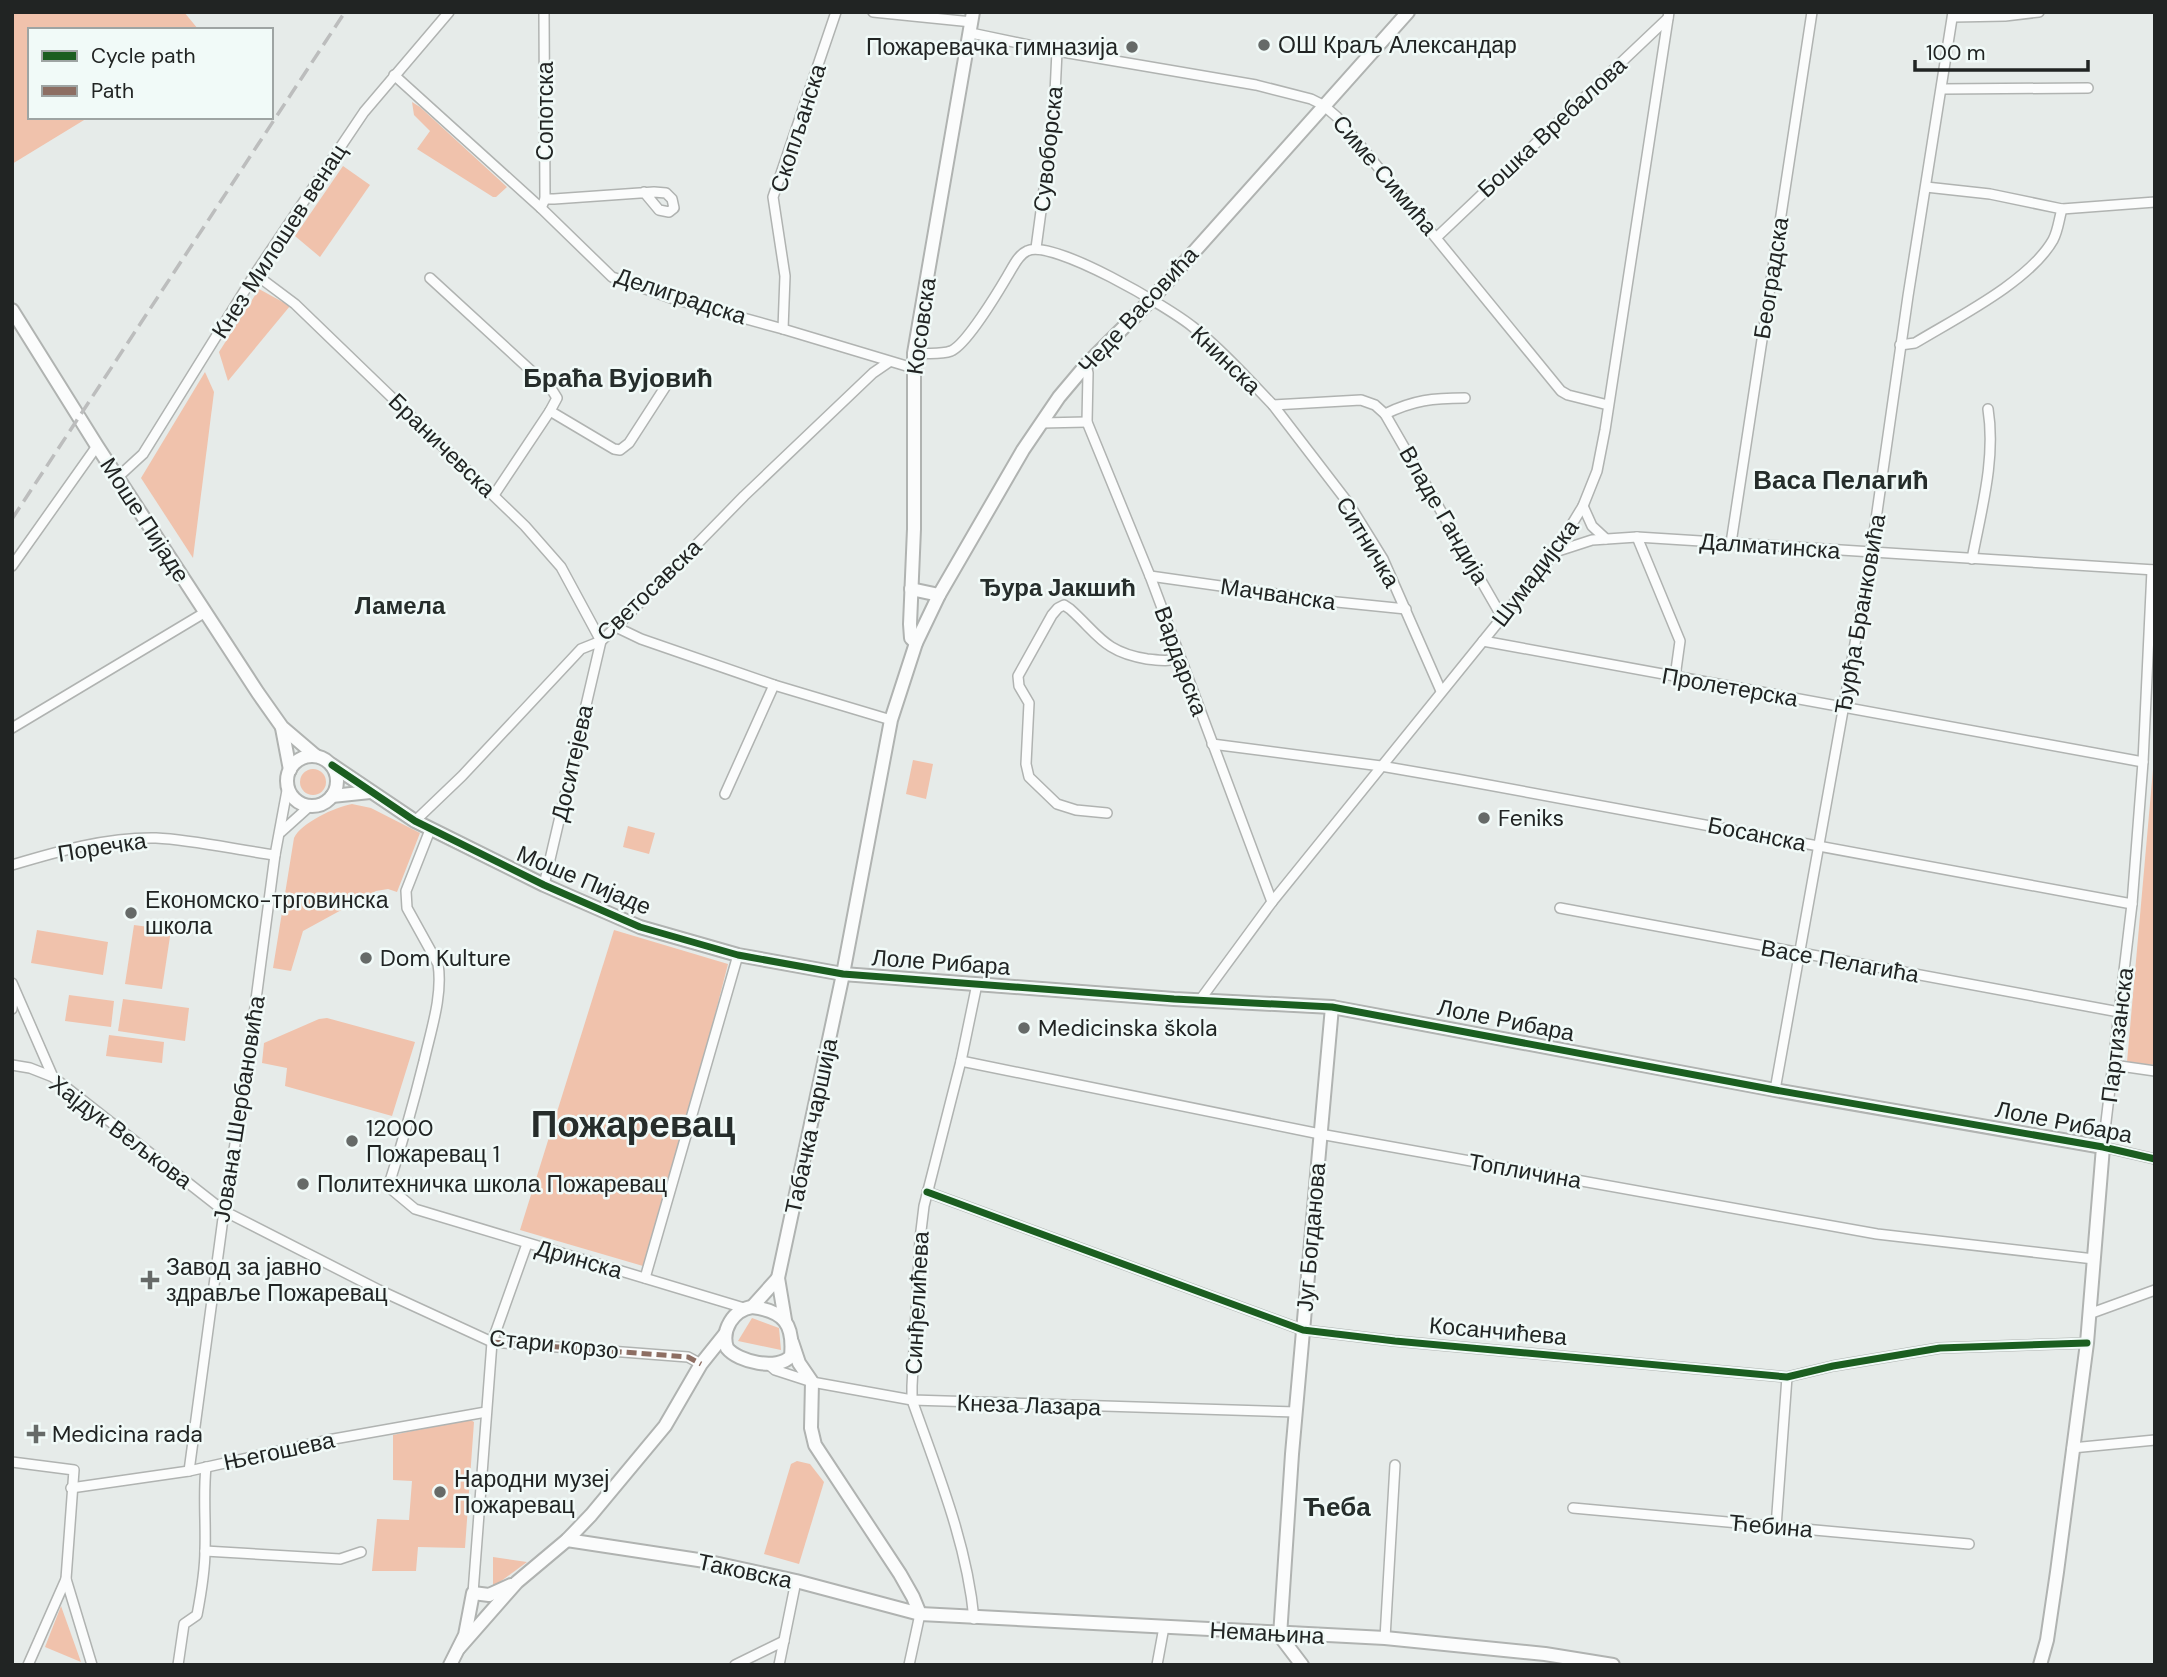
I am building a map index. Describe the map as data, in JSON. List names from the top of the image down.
{
  "streets": {
    "street": [
      "Сопотска",
      "Бошка Вребалова",
      "Скопљанска",
      "Сувоборска",
      "Симе Симића",
      "Кнез Милошев венац",
      "Београдска",
      "Делиградска",
      "Чеде Васовића",
      "Косовска",
      "Книнска",
      "Браничевска",
      "Владе Гандија",
      "Моше Пијаде",
      "Ситничка",
      "Далматинска",
      "Шумадијска",
      "Светосавска",
      "Мачванска",
      "Ђурђа Бранковића",
      "Вардарска",
      "Пролетерска",
      "Доситејева",
      "Босанска",
      "Поречка",
      "Васе Пелагића",
      "Лоле Рибара",
      "Партизанска",
      "Јована Шербановића",
      "Табачка чаршија",
      "Хајдук Вељкова",
      "Топличина",
      "Југ Богданова",
      "Дринска",
      "Синђелићева",
      "Косанчићева",
      "Стари корзо",
      "Кнеза Лазара",
      "Његошева",
      "Ћебина",
      "Таковска",
      "Немањина"
    ]
  },
  "crossings": [
    ["Сопотска", "Делиградска"],
    ["Бошка Вребалова", "Симе Симића"],
    ["Бошка Вребалова", "Шумадијска"],
    ["Скопљанска", "Делиградска"],
    ["Сувоборска", "Симе Симића"],
    ["Симе Симића", "Чеде Васовића"],
    ["Симе Симића", "Косовска"],
    ["Симе Симића", "Шумадијска"],
    ["Кнез Милошев венац", "Делиградска"],
    ["Кнез Милошев венац", "Браничевска"],
    ["Кнез Милошев венац", "Моше Пијаде"],
    ["Београдска", "Далматинска"],
    ["Делиградска", "Косовска"],
    ["Делиградска", "Светосавска"],
    ["Чеде Васовића", "Косовска"],
    ["Чеде Васовића", "Книнска"],
    ["Чеде Васовића", "Вардарска"],
    ["Чеде Васовића", "Табачка чаршија"],
    ["Книнска", "Владе Гандија"],
    ["Книнска", "Ситничка"],
    ["Браничевска", "Светосавска"],
    ["Браничевска", "Доситејева"],
    ["Владе Гандија", "Шумадијска"],
    ["Моше Пијаде", "Светосавска"],
    ["Моше Пијаде", "Доситејева"],
    ["Моше Пијаде", "Лоле Рибара"],
    ["Моше Пијаде", "Јована Шербановића"],
    ["Моше Пијаде", "Табачка чаршија"],
    ["Моше Пијаде", "Дринска"],
    ["Ситничка", "Шумадијска"],
    ["Ситничка", "Мачванска"],
    ["Далматинска", "Шумадијска"],
    ["Далматинска", "Ђурђа Бранковића"],
    ["Далматинска", "Партизанска"],
    ["Шумадијска", "Вардарска"],
    ["Шумадијска", "Пролетерска"],
    ["Шумадијска", "Босанска"],
    ["Шумадијска", "Лоле Рибара"],
    ["Светосавска", "Доситејева"],
    ["Мачванска", "Вардарска"],
    ["Ђурђа Бранковића", "Пролетерска"],
    ["Ђурђа Бранковића", "Босанска"],
    ["Ђурђа Бранковића", "Васе Пелагића"],
    ["Ђурђа Бранковића", "Лоле Рибара"],
    ["Вардарска", "Босанска"],
    ["Пролетерска", "Партизанска"],
    ["Босанска", "Партизанска"],
    ["Поречка", "Јована Шербановића"],
    ["Васе Пелагића", "Партизанска"],
    ["Лоле Рибара", "Партизанска"],
    ["Лоле Рибара", "Табачка чаршија"],
    ["Лоле Рибара", "Југ Богданова"],
    ["Лоле Рибара", "Синђелићева"],
    ["Партизанска", "Топличина"],
    ["Партизанска", "Косанчићева"],
    ["Јована Шербановића", "Хајдук Вељкова"],
    ["Јована Шербановића", "Стари корзо"],
    ["Јована Шербановића", "Његошева"],
    ["Табачка чаршија", "Дринска"],
    ["Табачка чаршија", "Кнеза Лазара"],
    ["Хајдук Вељкова", "Стари корзо"],
    ["Топличина", "Југ Богданова"],
    ["Топличина", "Синђелићева"],
    ["Југ Богданова", "Косанчићева"],
    ["Југ Богданова", "Кнеза Лазара"],
    ["Југ Богданова", "Немањина"],
    ["Дринска", "Кнеза Лазара"],
    ["Синђелићева", "Косанчићева"],
    ["Синђелићева", "Кнеза Лазара"],
    ["Синђелићева", "Немањина"],
    ["Таковска", "Немањина"]
  ],
  "districts": [
    "Браћа Вујовић",
    "Васа Пелагић",
    "Ђура Јакшић",
    "Ламела",
    "Пожаревац",
    "Ћеба"
  ],
  "places": {
    "other": [
      "ОШ Краљ Александар",
      "Пожаревачка гимназија",
      "Feniks",
      "Економско-трговинска школа",
      "Dom Kulture",
      "Medicinska škola",
      "12000 Пожаревац 1",
      "Политехничка школа Пожаревац",
      "Народни музеј Пожаревац"
    ],
    "health": ["Завод за јавно здравље Пожаревац", "Medicina rada"]
  },
  "legend": ["Cycle path", "Path"],
  "scale_bar": "100 m"
}
